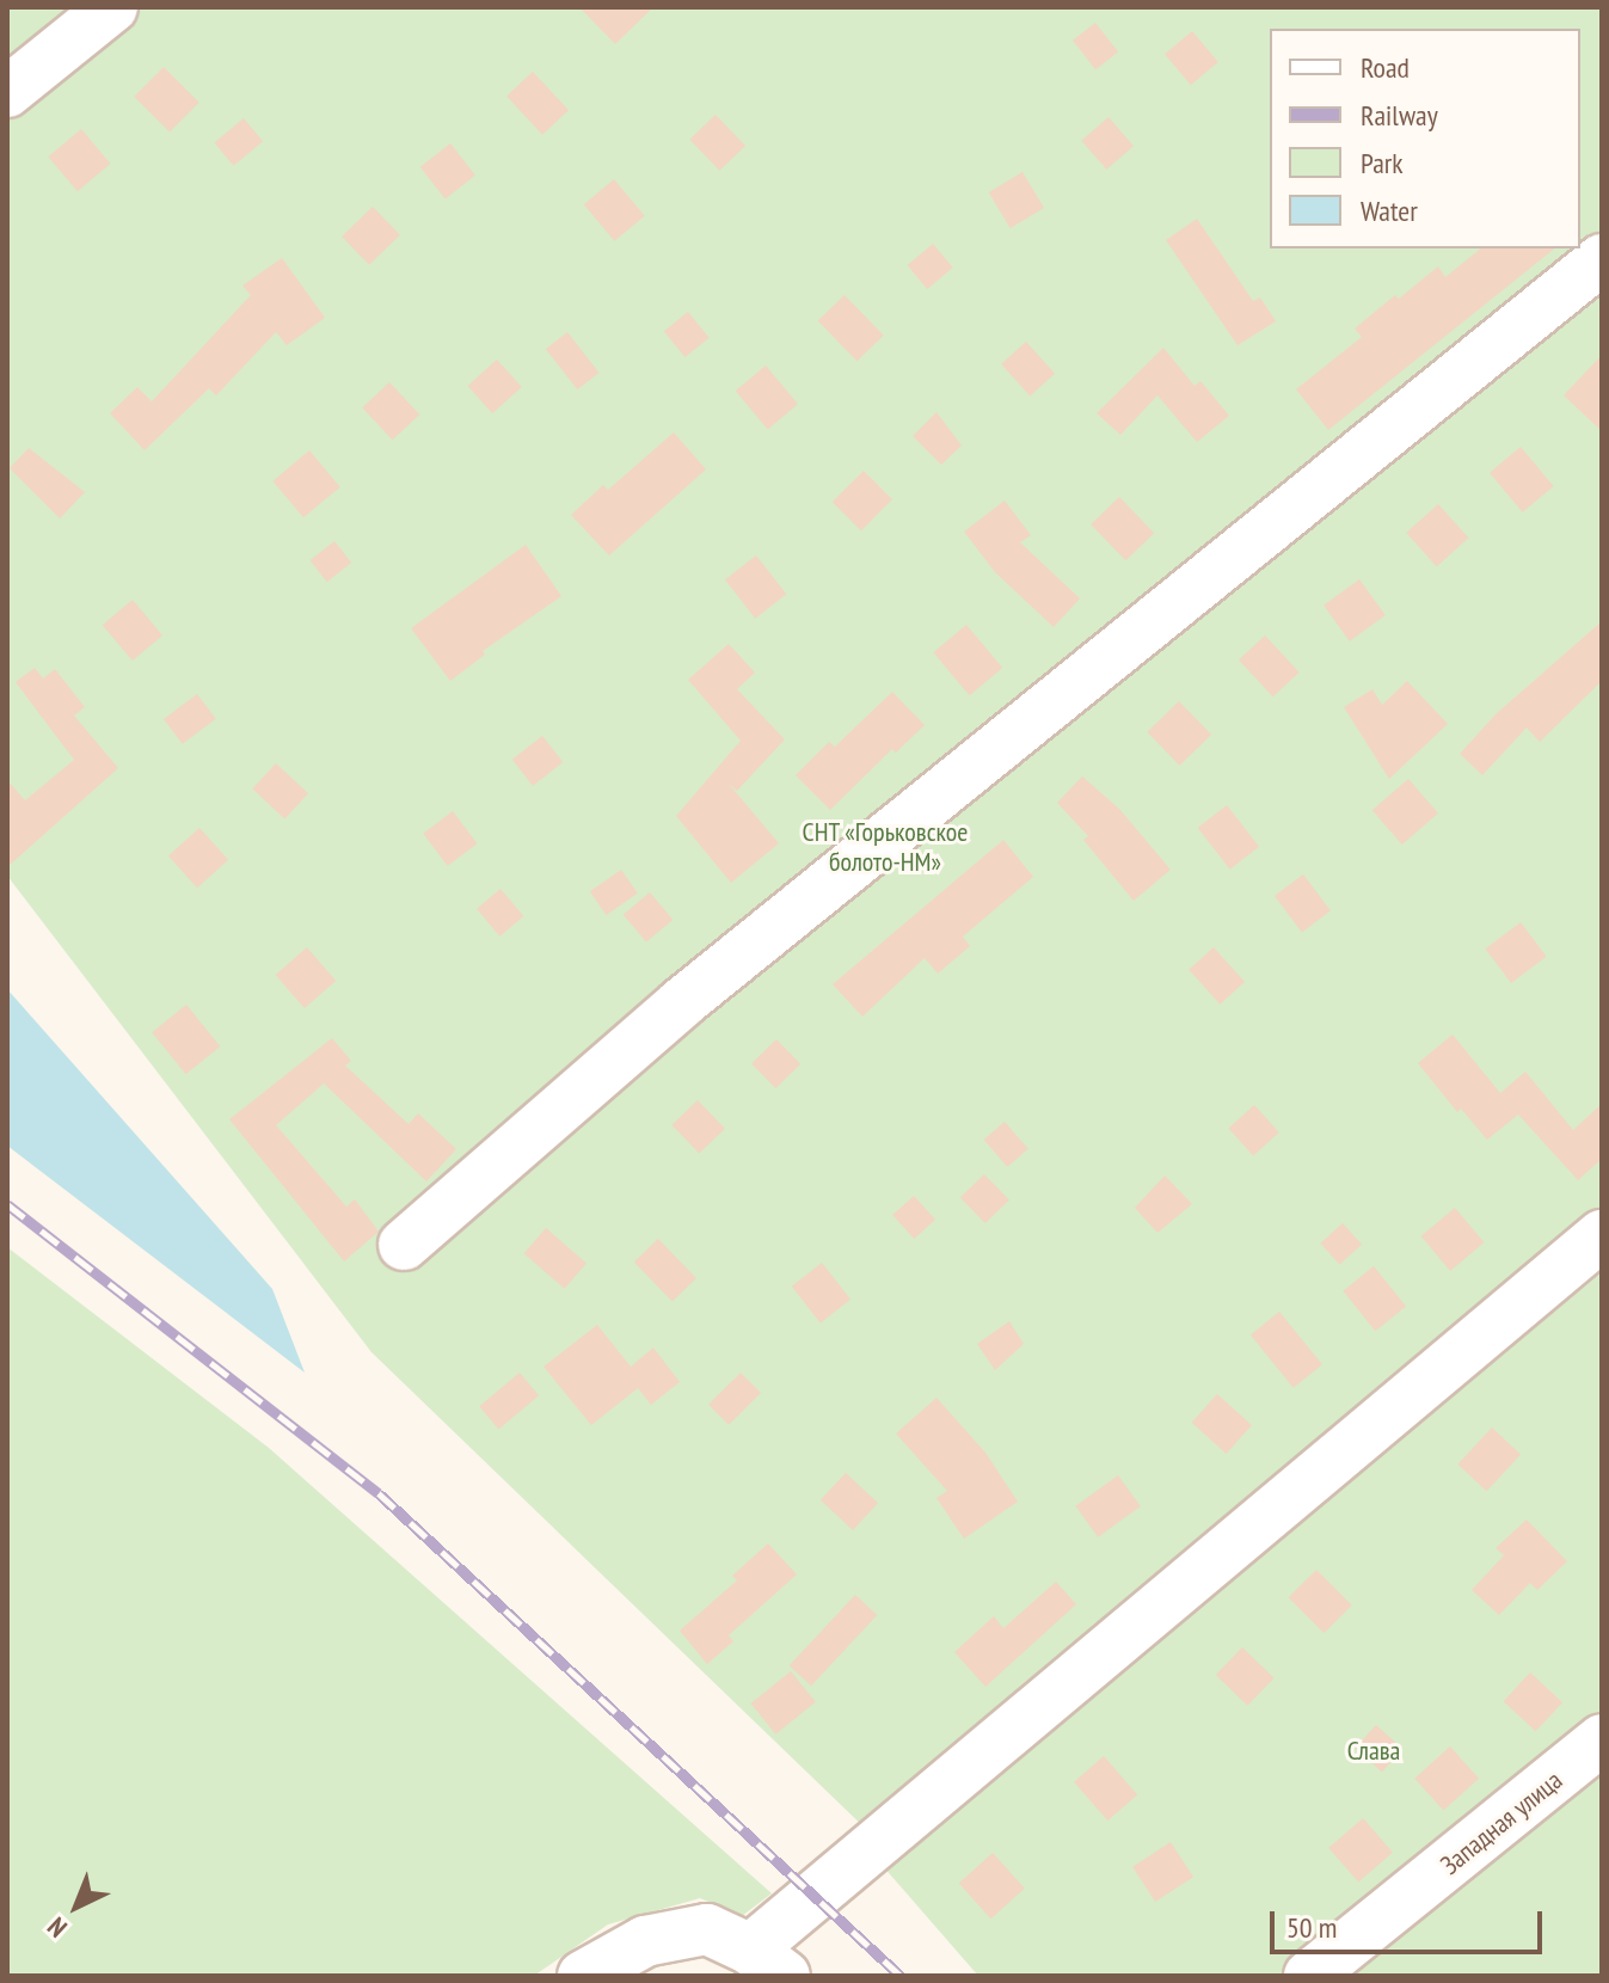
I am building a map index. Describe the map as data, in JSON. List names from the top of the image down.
{
  "streets": {
    "street": ["Западная улица"]
  },
  "parks": ["СНТ «Горьковское болото-НМ»", "Слава"],
  "legend": [
    "Road",
    "Railway",
    "Park",
    "Water"
  ],
  "scale_bar": "50 m",
  "north": "bottom left"
}
